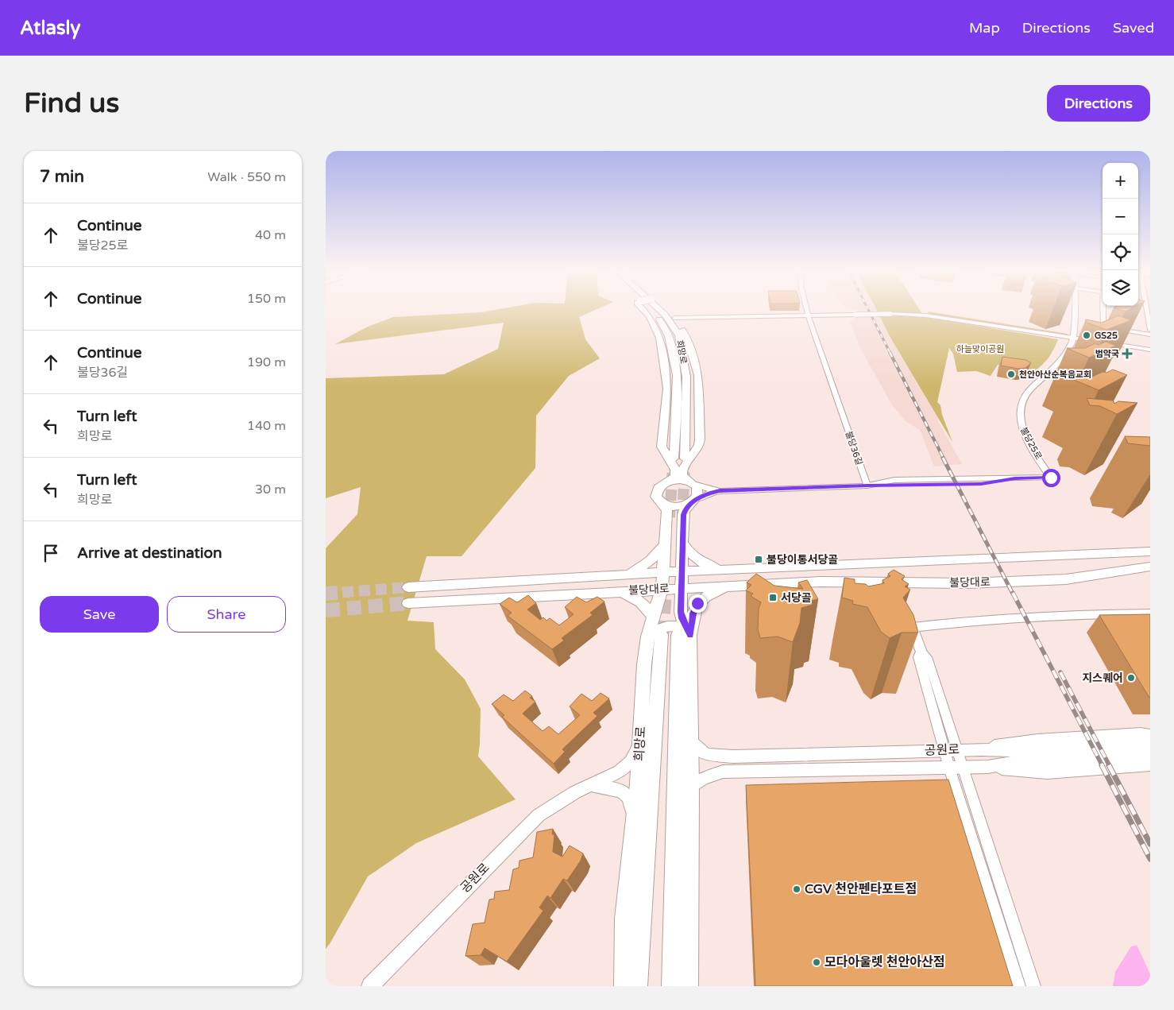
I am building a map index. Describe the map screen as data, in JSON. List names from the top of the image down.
{
  "streets": {
    "main road": ["희망로", "불당대로"],
    "street": ["불당25로", "불당36길", "공원로"]
  },
  "crossings": [
    ["희망로", "불당대로"],
    ["희망로", "공원로"]
  ],
  "parks": ["하늘맞이공원"],
  "places": {
    "other": [
      "GS25",
      "천안아산순복음교회",
      "지스퀘어",
      "CGV 천안펜타포트점",
      "모다아울렛 천안아산점"
    ],
    "health": ["범약국"],
    "transit": ["불당이통서당골", "서당골"]
  },
  "page": {
    "header": "Atlasly",
    "nav": ["Map", "Directions", "Saved"],
    "buttons": [
      "Directions",
      ["Save", "Share"]
    ],
    "title": "Find us",
    "heading": ["7 min", "Walk · 550 m"],
    "map_buttons": ["+", "−"],
    "list": [
      ["Continue", "불당25로", "40 m"],
      ["Continue", "150 m"],
      ["Continue", "불당36길", "190 m"],
      ["Turn left", "희망로", "140 m"],
      ["Turn left", "희망로", "30 m"],
      "Arrive at destination"
    ]
  }
}
